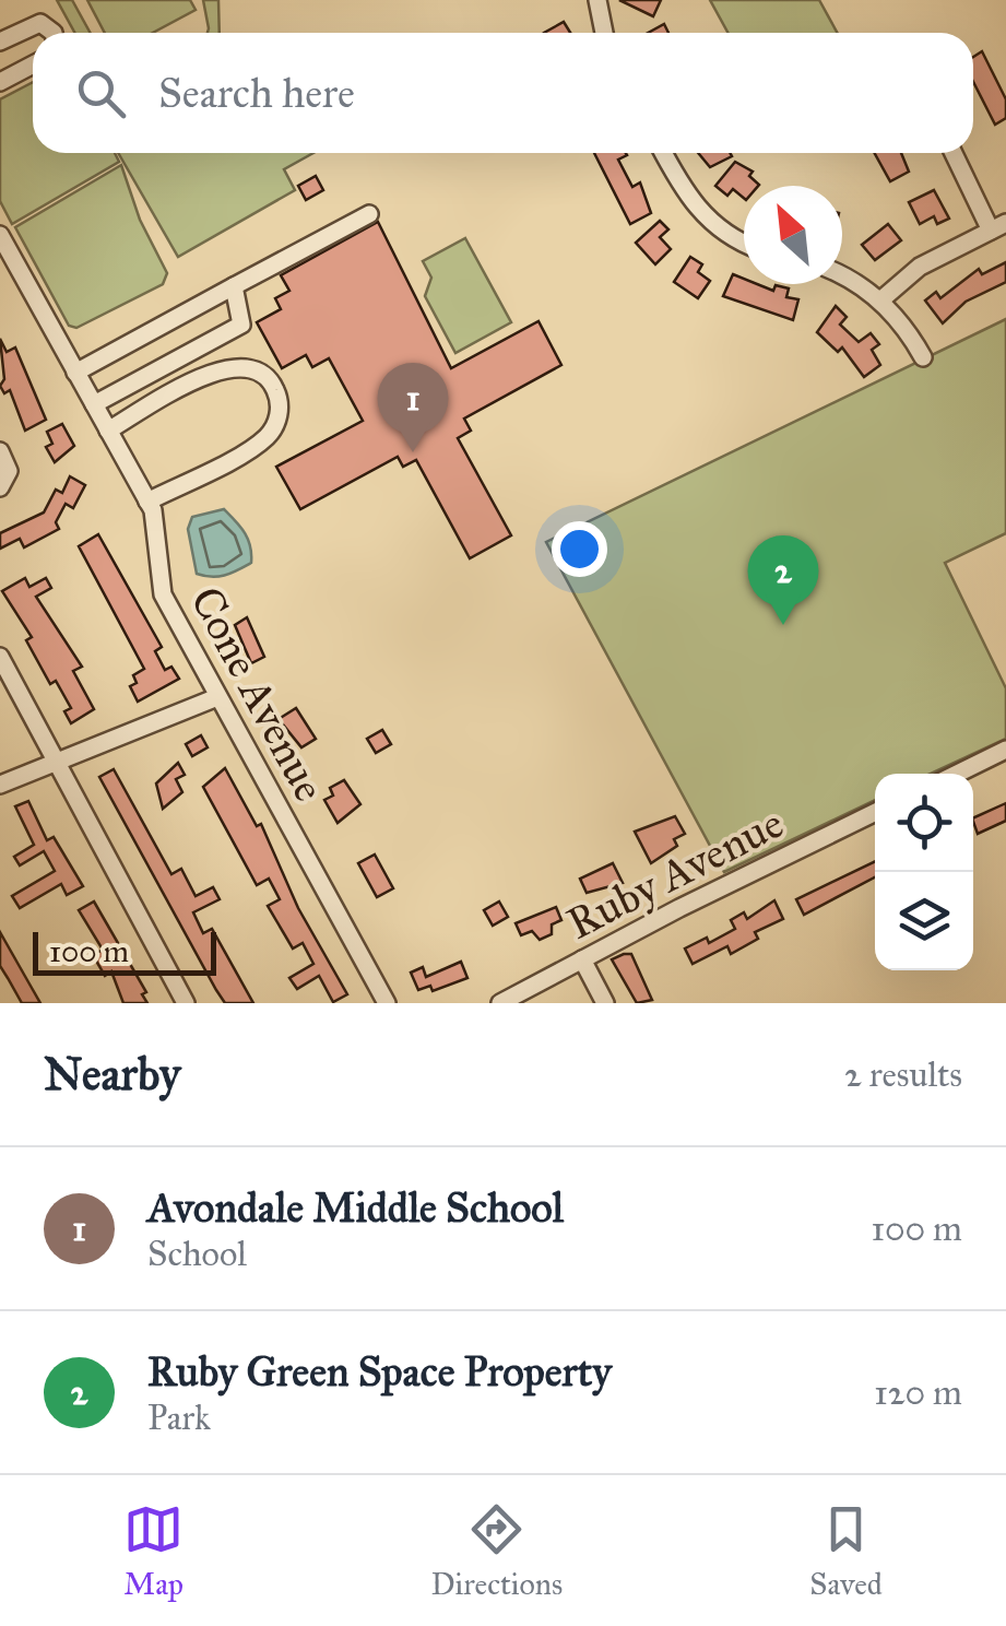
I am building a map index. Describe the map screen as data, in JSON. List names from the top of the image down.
{
  "streets": {
    "street": ["Cone Avenue", "Ruby Avenue"]
  },
  "scale_bar": "100 m",
  "north": "top left",
  "page": {
    "search": "Search here",
    "pins": ["1", "2"],
    "scale": "100 m",
    "heading": ["Nearby", "2 results"],
    "list": [
      {
        "mark": "1",
        "name": "Avondale Middle School",
        "note": "School",
        "value": "100 m"
      },
      {
        "mark": "2",
        "name": "Ruby Green Space Property",
        "note": "Park",
        "value": "120 m"
      }
    ],
    "nav": ["Map", "Directions", "Saved"]
  }
}
